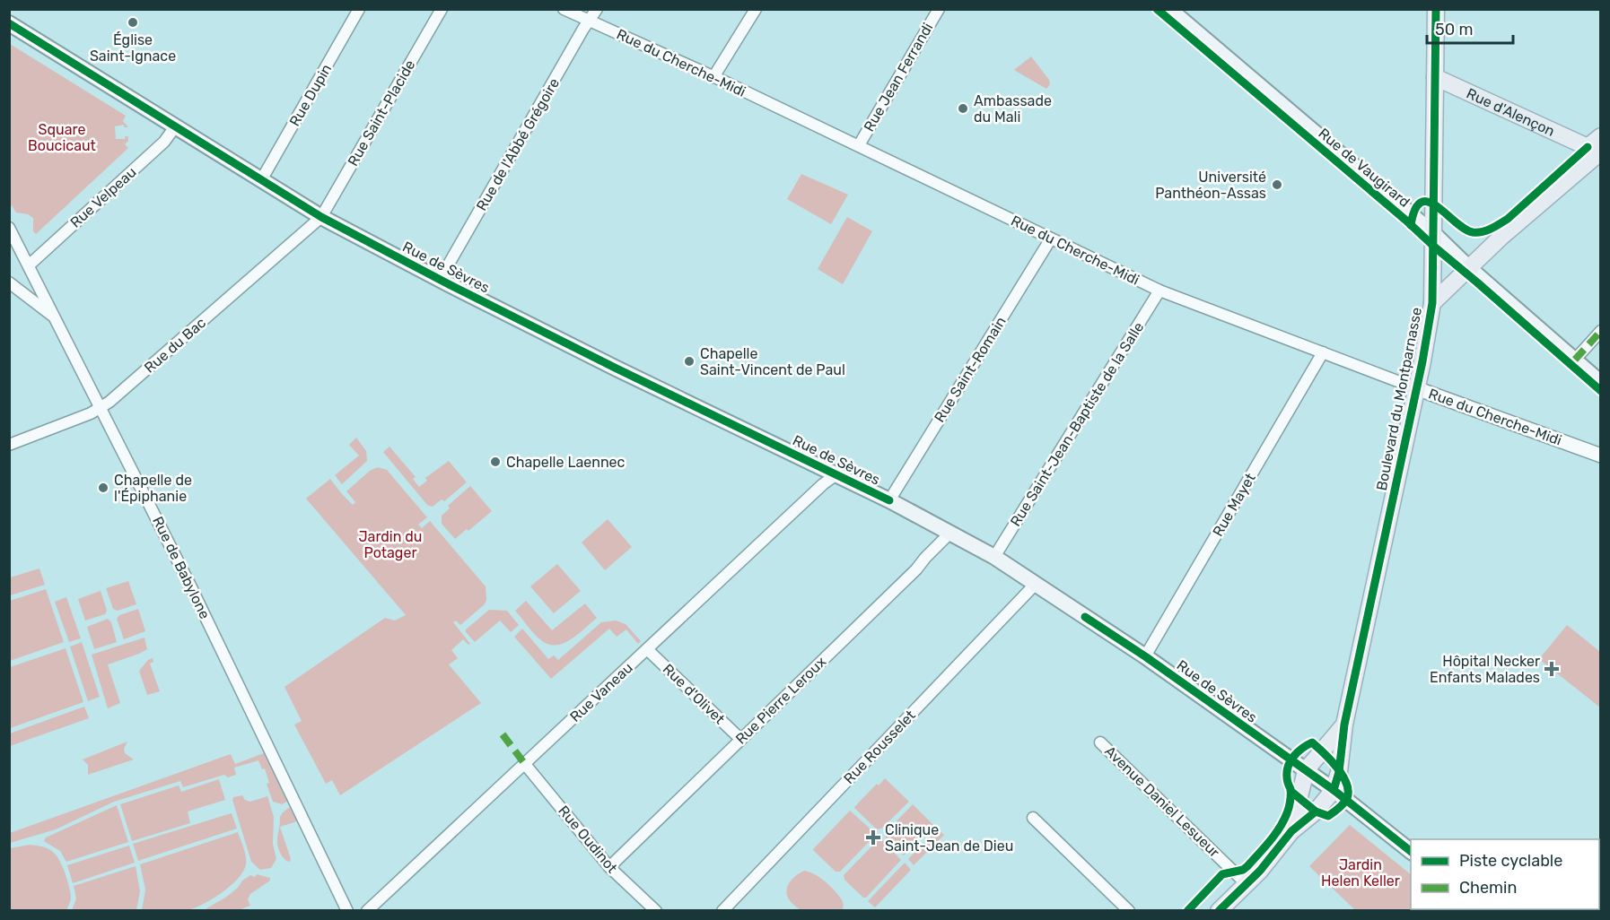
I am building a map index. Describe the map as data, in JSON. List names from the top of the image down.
{
  "streets": {
    "main road": [
      "Rue d'Alençon",
      "Rue de Vaugirard",
      "Rue de Sèvres",
      "Boulevard du Montparnasse"
    ],
    "street": [
      "Rue du Cherche-Midi",
      "Rue Jean Ferrandi",
      "Rue Dupin",
      "Rue Saint-Placide",
      "Rue de l'Abbé Grégoire",
      "Rue Velpeau",
      "Rue du Bac",
      "Rue Saint-Romain",
      "Rue Saint-Jean-Baptiste de la Salle",
      "Rue Mayet",
      "Rue de Babylone",
      "Rue Vaneau",
      "Rue d'Olivet",
      "Rue Pierre Leroux",
      "Rue Rousselet",
      "Avenue Daniel Lesueur",
      "Rue Oudinot"
    ]
  },
  "crossings": [
    ["Rue du Cherche-Midi", "Rue Jean Ferrandi"],
    ["Rue du Cherche-Midi", "Rue de l'Abbé Grégoire"],
    ["Rue du Cherche-Midi", "Rue Saint-Romain"],
    ["Rue du Cherche-Midi", "Boulevard du Montparnasse"],
    ["Rue du Cherche-Midi", "Rue Saint-Jean-Baptiste de la Salle"],
    ["Rue du Cherche-Midi", "Rue Mayet"],
    ["Rue Dupin", "Rue de Sèvres"],
    ["Rue d'Alençon", "Boulevard du Montparnasse"],
    ["Rue Saint-Placide", "Rue de Sèvres"],
    ["Rue Saint-Placide", "Rue du Bac"],
    ["Rue de l'Abbé Grégoire", "Rue de Sèvres"],
    ["Rue de Vaugirard", "Boulevard du Montparnasse"],
    ["Rue Velpeau", "Rue de Sèvres"],
    ["Rue Velpeau", "Rue de Babylone"],
    ["Rue de Sèvres", "Rue du Bac"],
    ["Rue de Sèvres", "Rue Saint-Romain"],
    ["Rue de Sèvres", "Boulevard du Montparnasse"],
    ["Rue de Sèvres", "Rue Saint-Jean-Baptiste de la Salle"],
    ["Rue de Sèvres", "Rue Mayet"],
    ["Rue de Sèvres", "Rue Vaneau"],
    ["Rue de Sèvres", "Rue Pierre Leroux"],
    ["Rue de Sèvres", "Rue Rousselet"],
    ["Rue du Bac", "Rue de Babylone"],
    ["Rue Vaneau", "Rue d'Olivet"],
    ["Rue Vaneau", "Rue Oudinot"],
    ["Rue d'Olivet", "Rue Pierre Leroux"],
    ["Rue Pierre Leroux", "Rue Oudinot"]
  ],
  "parks": ["Square Boucicaut", "Jardin du Potager", "Jardin Helen Keller"],
  "places": {
    "other": [
      "Église Saint-Ignace",
      "Ambassade du Mali",
      "Université Panthéon-Assas",
      "Chapelle Saint-Vincent de Paul",
      "Chapelle Laennec",
      "Chapelle de l'Épiphanie"
    ],
    "health": ["Hôpital Necker Enfants Malades", "Clinique Saint-Jean de Dieu"]
  },
  "legend": ["Piste cyclable", "Chemin"],
  "scale_bar": "50 m"
}
